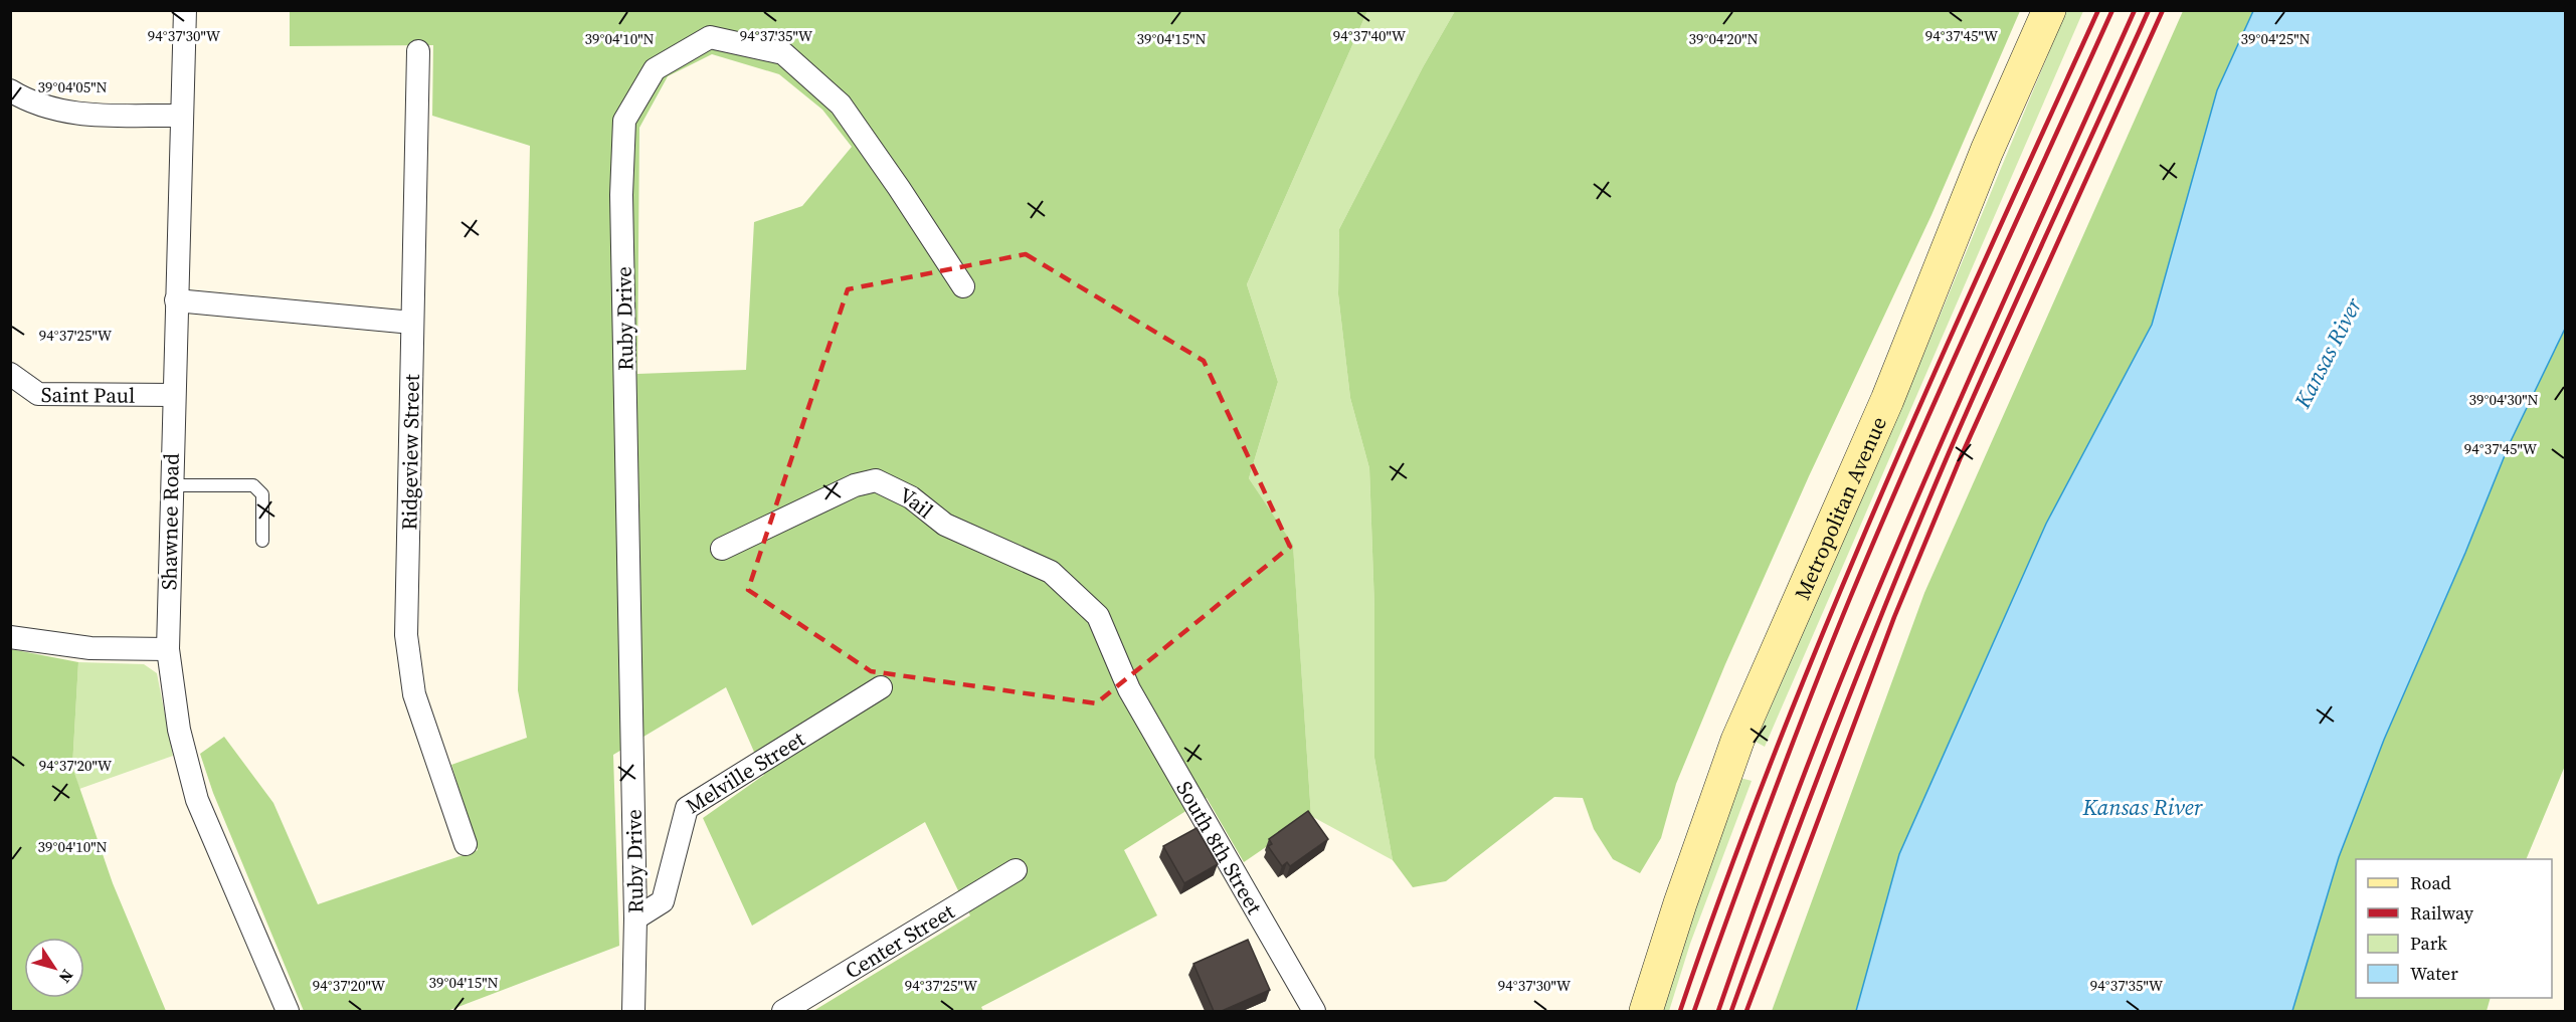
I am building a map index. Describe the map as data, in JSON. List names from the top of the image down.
{
  "streets": {
    "main road": ["Metropolitan Avenue"],
    "street": [
      "Ruby Drive",
      "Saint Paul",
      "Ridgeview Street",
      "Vail",
      "Shawnee Road",
      "Melville Street",
      "South 8th Street",
      "Center Street"
    ]
  },
  "crossings": [
    ["Ruby Drive", "Melville Street"],
    ["Saint Paul", "Shawnee Road"],
    ["Vail", "South 8th Street"]
  ],
  "water": ["Kansas River"],
  "legend": [
    "Road",
    "Railway",
    "Park",
    "Water"
  ],
  "north": "bottom right",
  "coordinates": [
    "94°37'30\"W",
    "94°37'35\"W",
    "94°37'45\"W",
    "94°37'40\"W",
    "39°04'10\"N",
    "39°04'20\"N",
    "39°04'25\"N",
    "39°04'15\"N",
    "39°04'05\"N",
    "94°37'25\"W",
    "39°04'30\"N",
    "94°37'20\"W"
  ]
}
